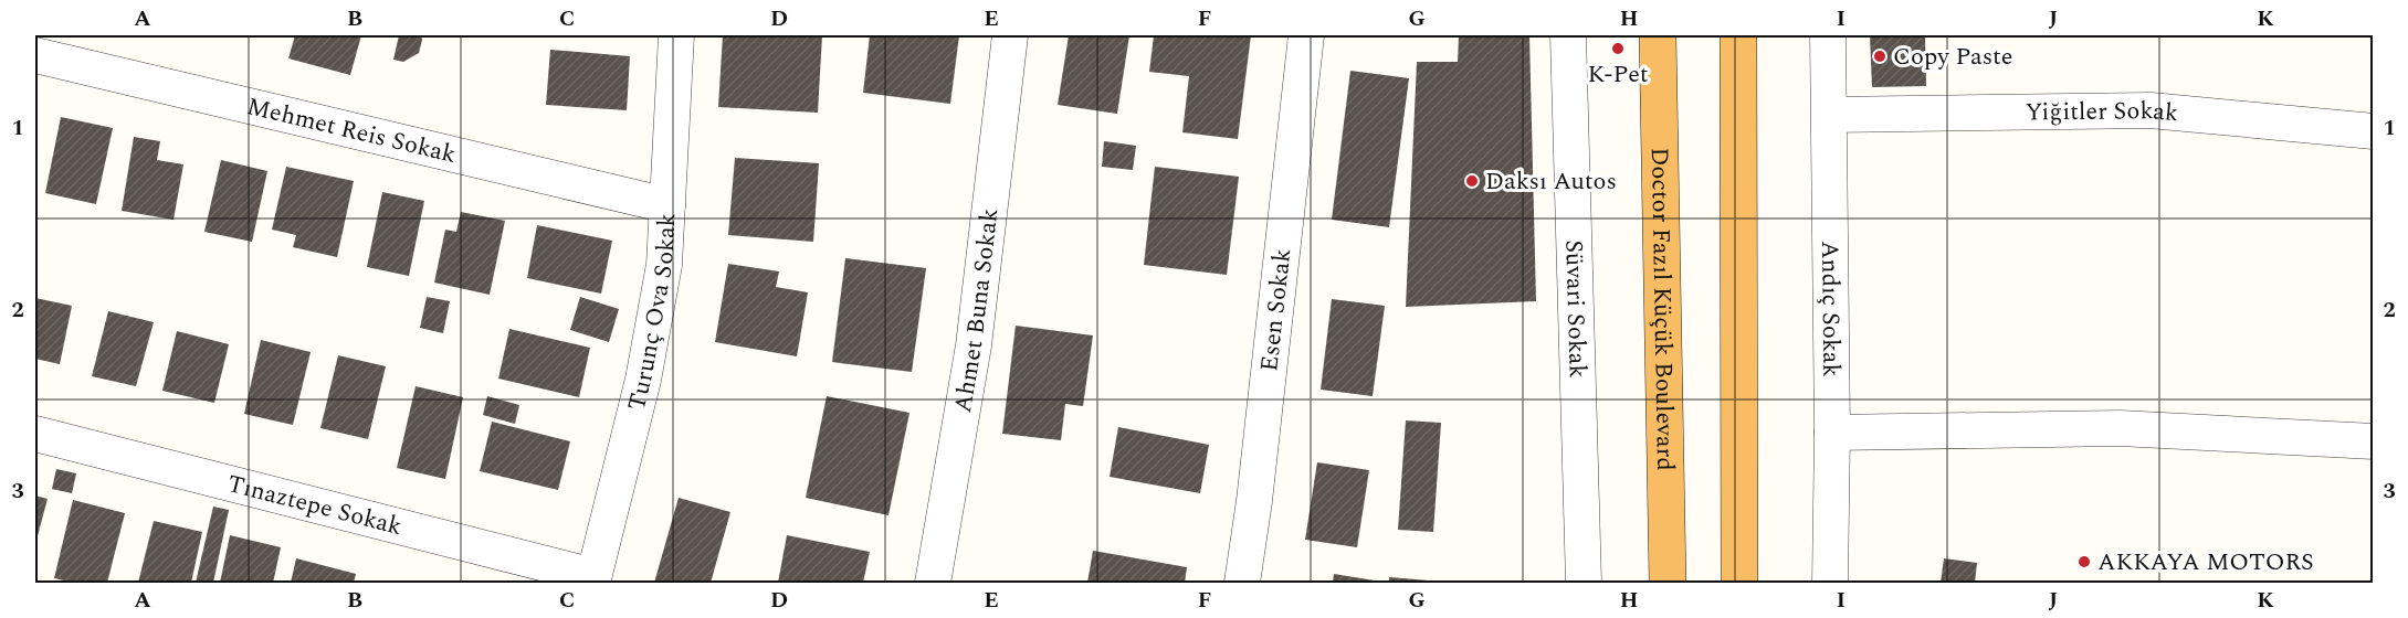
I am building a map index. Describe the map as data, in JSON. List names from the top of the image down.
{
  "streets": {
    "highway": ["Doctor Fazıl Küçük Boulevard"],
    "street": [
      "Yiğitler Sokak",
      "Mehmet Reis Sokak",
      "Esen Sokak",
      "Süvari Sokak",
      "Andıç Sokak",
      "Ahmet Buna Sokak",
      "Turunç Ova Sokak",
      "Tınaztepe Sokak"
    ]
  },
  "crossings": [
    ["Yiğitler Sokak", "Andıç Sokak"],
    ["Mehmet Reis Sokak", "Turunç Ova Sokak"],
    ["Turunç Ova Sokak", "Tınaztepe Sokak"]
  ],
  "places": [
    "K-Pet",
    "Copy Paste",
    "Daksı Autos",
    "AKKAYA MOTORS"
  ],
  "grid": {
    "columns": [
      "A",
      "B",
      "C",
      "D",
      "E",
      "F",
      "G",
      "H",
      "I",
      "J",
      "K"
    ],
    "rows": ["1", "2", "3"]
  }
}
